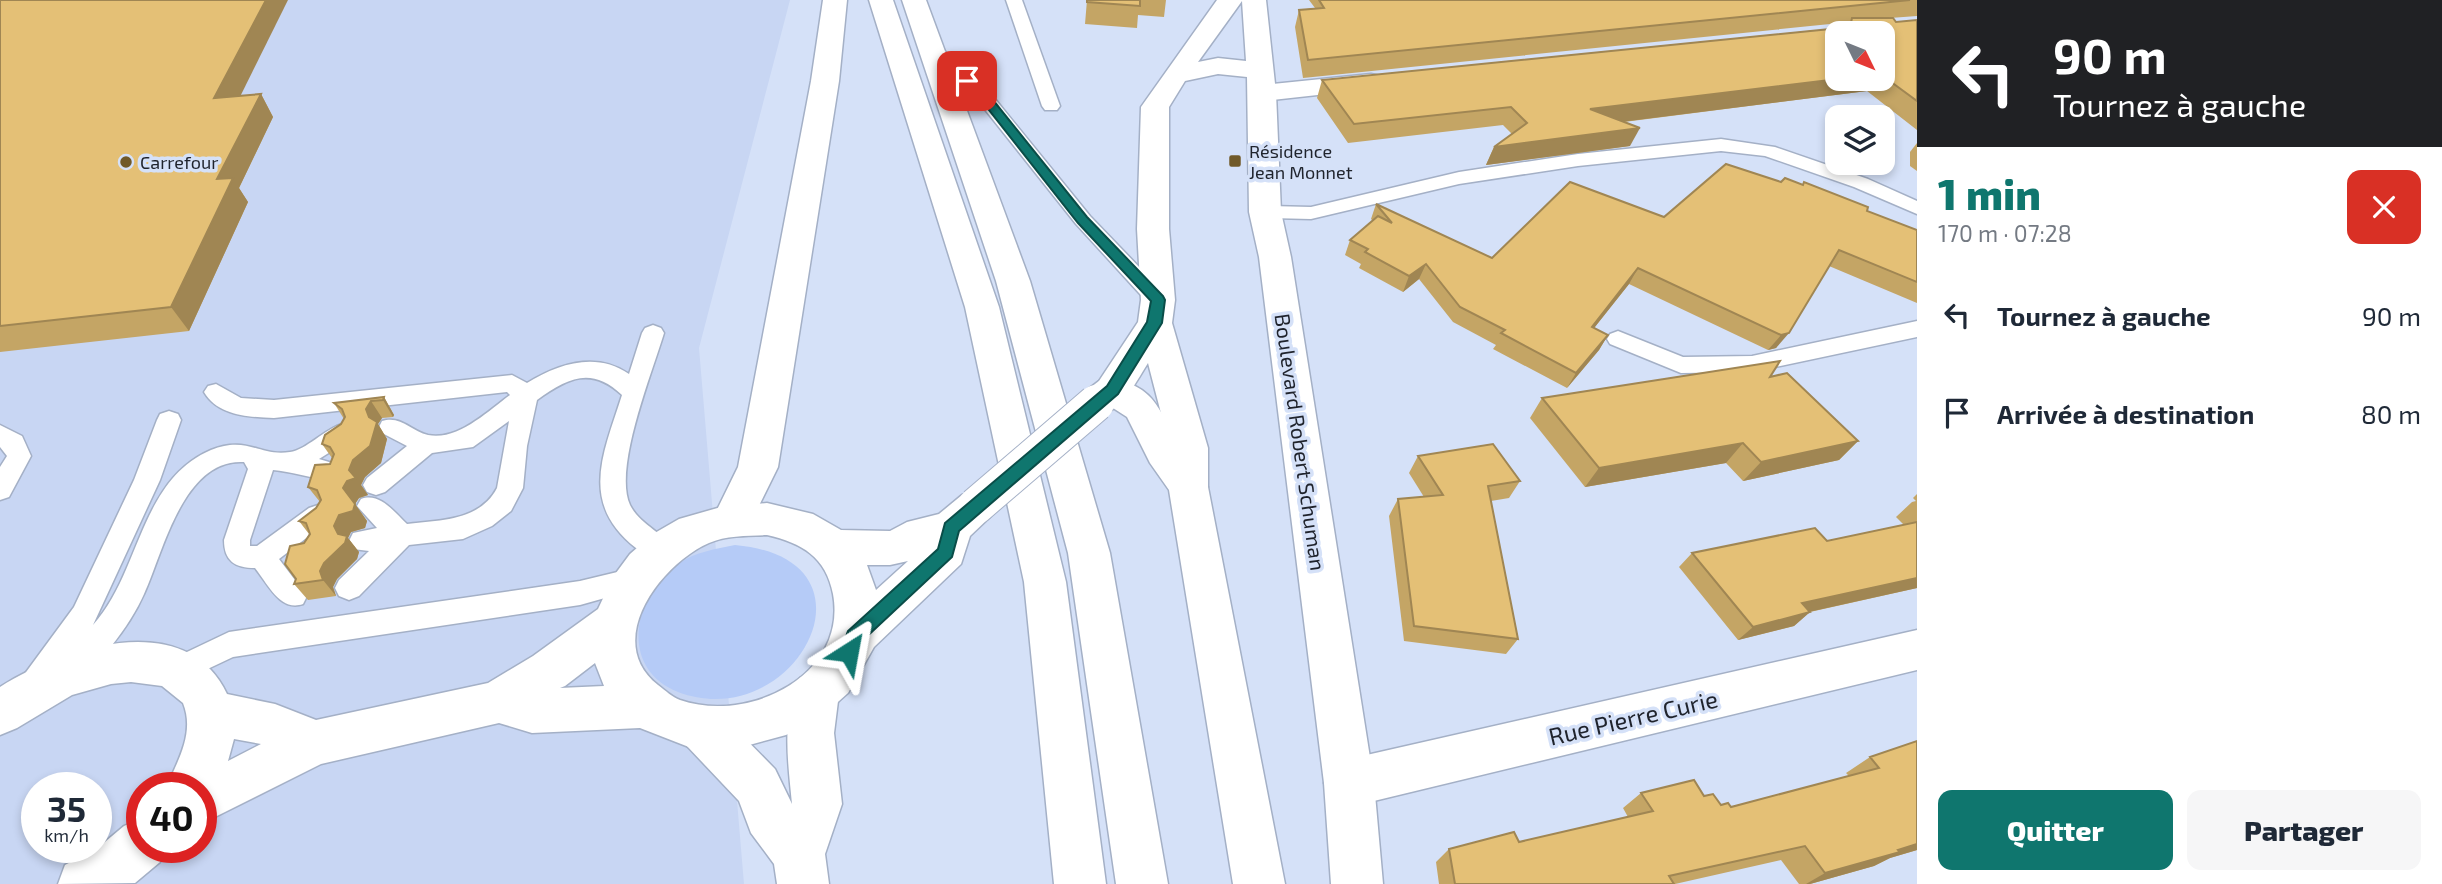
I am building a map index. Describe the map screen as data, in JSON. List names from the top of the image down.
{
  "streets": {
    "main road": ["Boulevard Robert Schuman", "Rue Pierre Curie"]
  },
  "crossings": [
    ["Boulevard Robert Schuman", "Rue Pierre Curie"]
  ],
  "places": {
    "transit": ["Résidence Jean Monnet"],
    "other": ["Carrefour"]
  },
  "north": "bottom right",
  "page": {
    "turn": ["90 m", "Tournez à gauche"],
    "heading": ["1 min", "170 m · 07:28"],
    "list": [
      {
        "name": "Tournez à gauche",
        "value": "90 m"
      },
      {
        "name": "Arrivée à destination",
        "value": "80 m"
      }
    ],
    "speed": "35 km/h",
    "limit": "40",
    "buttons": ["Quitter", "Partager"]
  }
}
